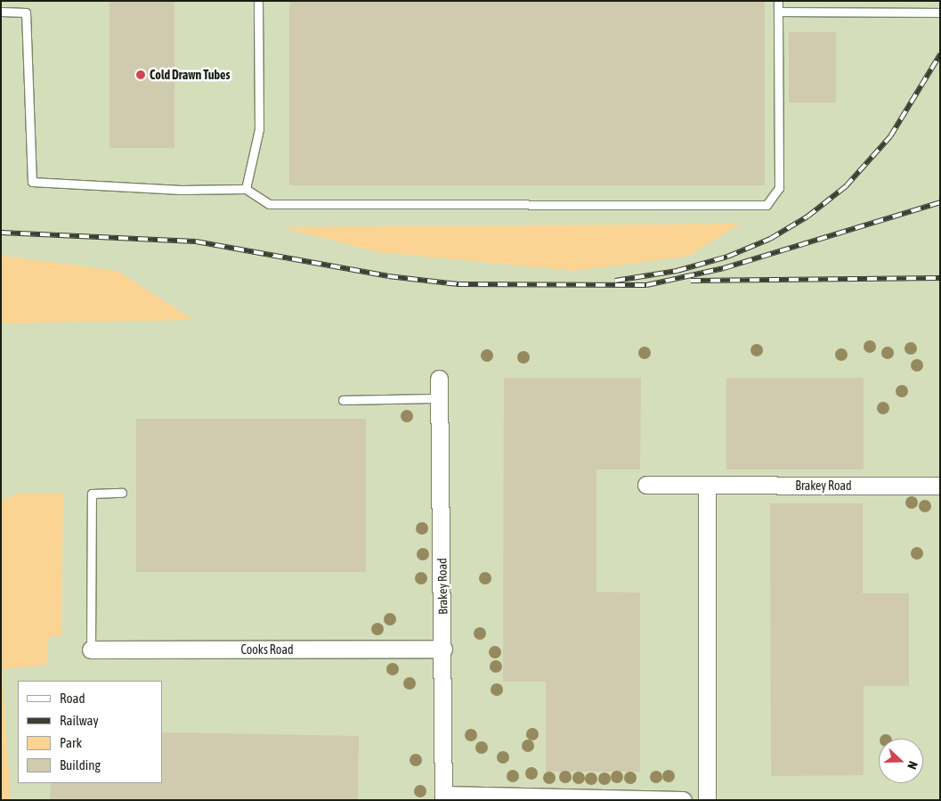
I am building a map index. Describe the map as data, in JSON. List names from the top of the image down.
{
  "streets": {
    "street": ["Brakey Road", "Cooks Road"]
  },
  "crossings": [
    ["Brakey Road", "Cooks Road"]
  ],
  "places": ["Cold Drawn Tubes"],
  "legend": [
    "Road",
    "Railway",
    "Park",
    "Building"
  ],
  "north": "right"
}
